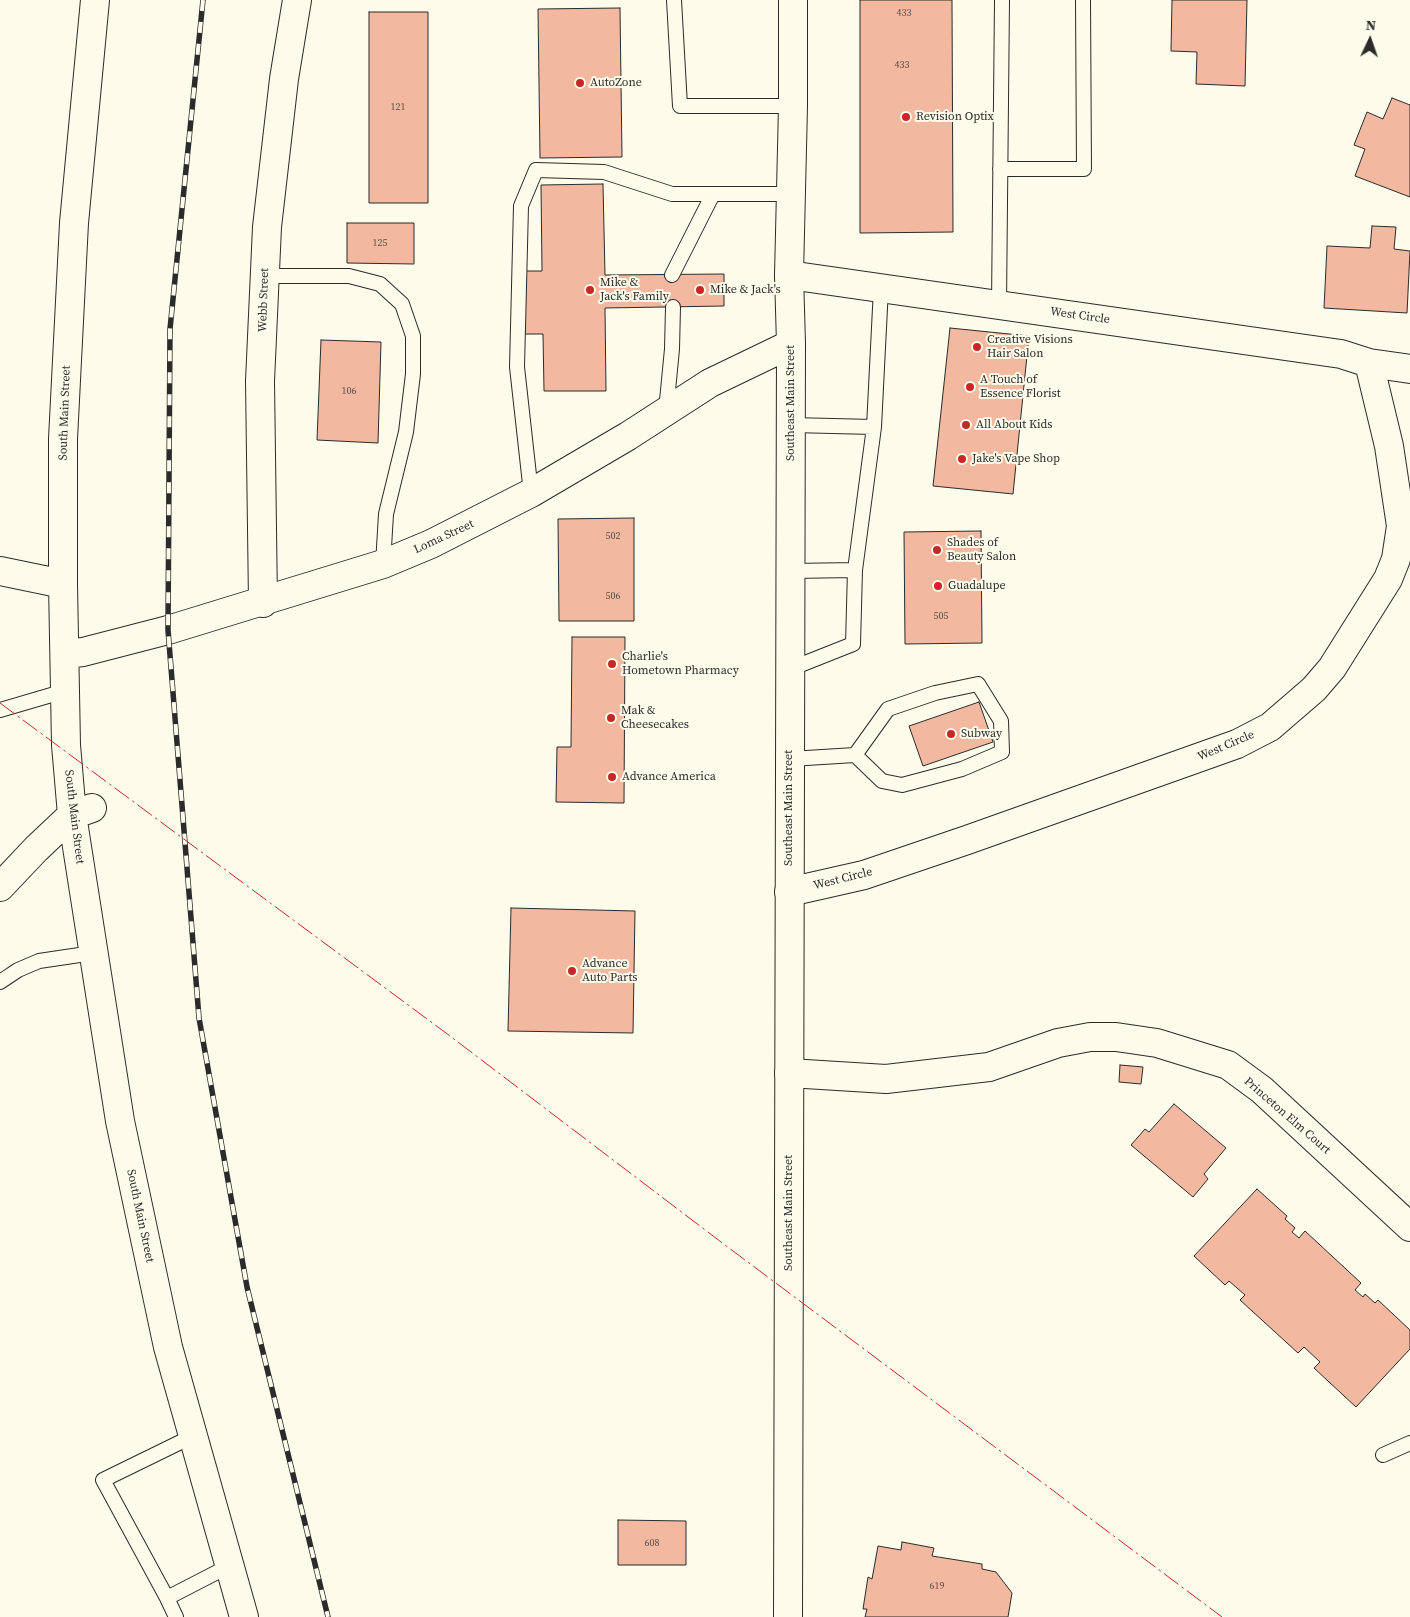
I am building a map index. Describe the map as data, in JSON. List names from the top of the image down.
{
  "streets": {
    "street": [
      "Webb Street",
      "West Circle",
      "Southeast Main Street",
      "South Main Street",
      "Loma Street",
      "Princeton Elm Court"
    ]
  },
  "crossings": [
    ["Webb Street", "Loma Street"],
    ["West Circle", "Southeast Main Street"],
    ["Southeast Main Street", "Loma Street"],
    ["Southeast Main Street", "Princeton Elm Court"],
    ["South Main Street", "Loma Street"]
  ],
  "places": [
    "AutoZone",
    "Revision Optix",
    "Mike & Jack's Family",
    "Mike & Jack's",
    "Creative Visions Hair Salon",
    "A Touch of Essence Florist",
    "All About Kids",
    "Jake's Vape Shop",
    "Shades of Beauty Salon",
    "Guadalupe",
    "Charlie's Hometown Pharmacy",
    "Mak & Cheesecakes",
    "Subway",
    "Advance America",
    "Advance Auto Parts"
  ],
  "house_numbers": [
    "433",
    "433",
    "121",
    "125",
    "106",
    "502",
    "506",
    "505",
    "608",
    "619"
  ],
  "north": "top"
}
